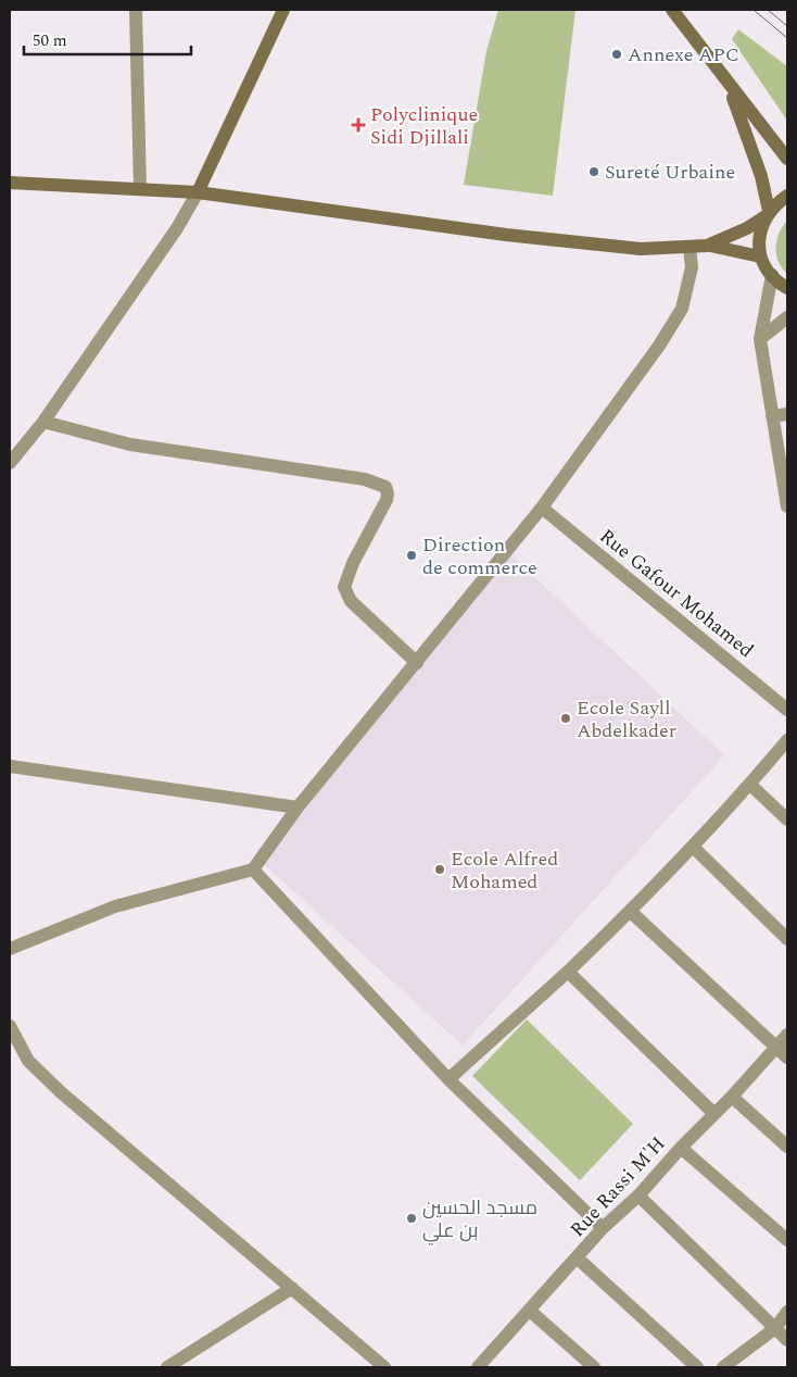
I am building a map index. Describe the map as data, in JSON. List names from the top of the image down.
{
  "streets": {
    "street": ["Rue Gafour Mohamed", "Rue Rassi M'H"]
  },
  "places": {
    "other": [
      "Annexe APC",
      "Sureté Urbaine",
      "Direction de commerce",
      "Ecole Sayll Abdelkader",
      "Ecole Alfred Mohamed",
      "مسجد الحسين بن علي"
    ],
    "health": ["Polyclinique Sidi Djillali"]
  },
  "scale_bar": "50 m"
}
